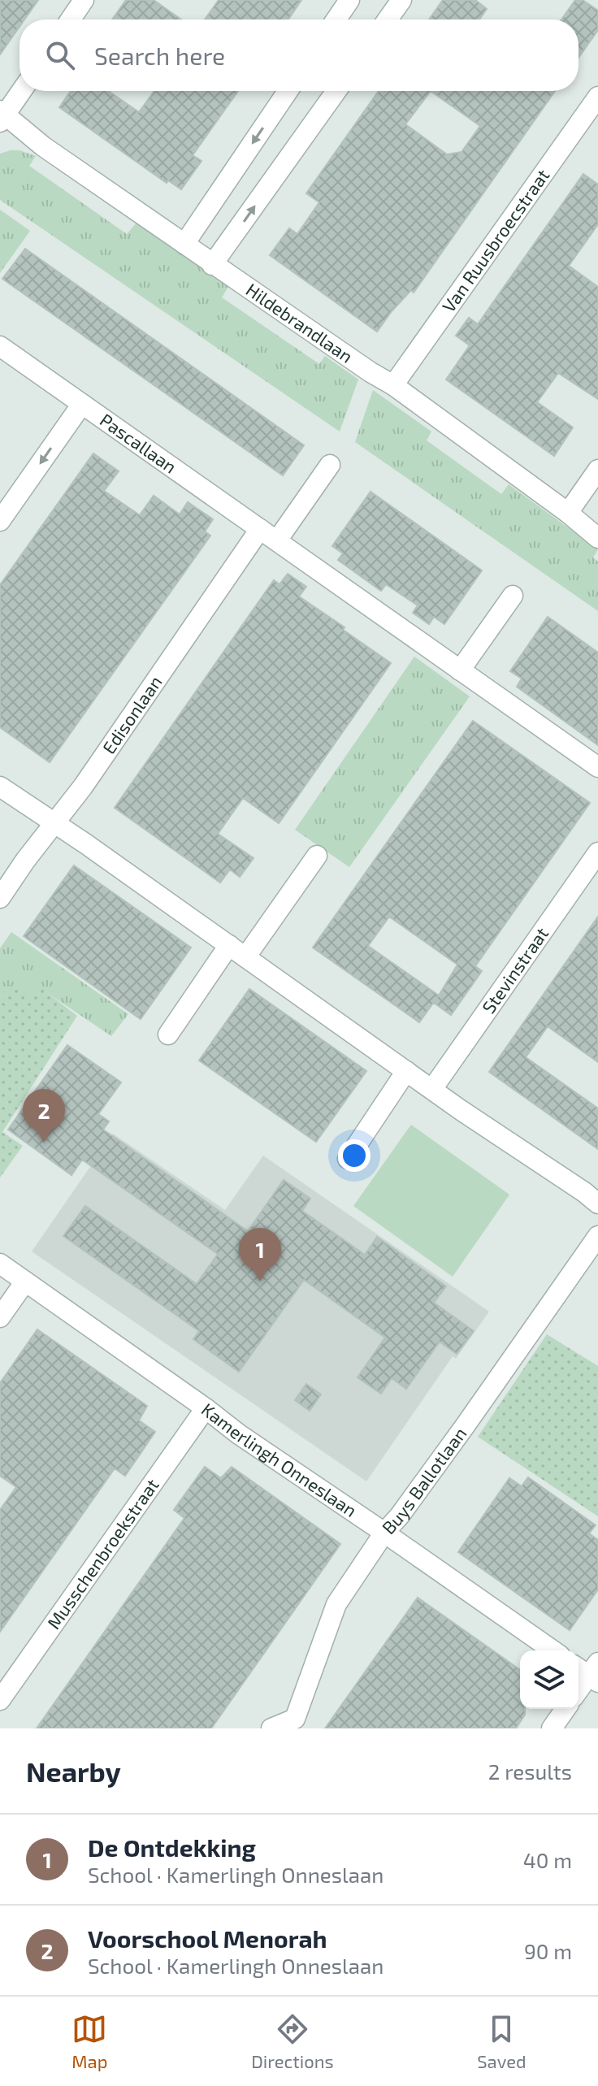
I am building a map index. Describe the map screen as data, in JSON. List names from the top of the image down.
{
  "streets": {
    "street": [
      "Van Ruusbroecstraat",
      "Hildebrandlaan",
      "Pascallaan",
      "Edisonlaan",
      "Stevinstraat",
      "Kamerlingh Onneslaan",
      "Buys Ballotlaan",
      "Musschenbroekstraat"
    ]
  },
  "crossings": [
    ["Van Ruusbroecstraat", "Hildebrandlaan"],
    ["Pascallaan", "Edisonlaan"],
    ["Kamerlingh Onneslaan", "Buys Ballotlaan"],
    ["Kamerlingh Onneslaan", "Musschenbroekstraat"]
  ],
  "page": {
    "search": "Search here",
    "pins": ["2", "1"],
    "heading": ["Nearby", "2 results"],
    "list": [
      {
        "mark": "1",
        "name": "De Ontdekking",
        "note": "School · Kamerlingh Onneslaan",
        "value": "40 m"
      },
      {
        "mark": "2",
        "name": "Voorschool Menorah",
        "note": "School · Kamerlingh Onneslaan",
        "value": "90 m"
      }
    ],
    "nav": ["Map", "Directions", "Saved"]
  }
}
